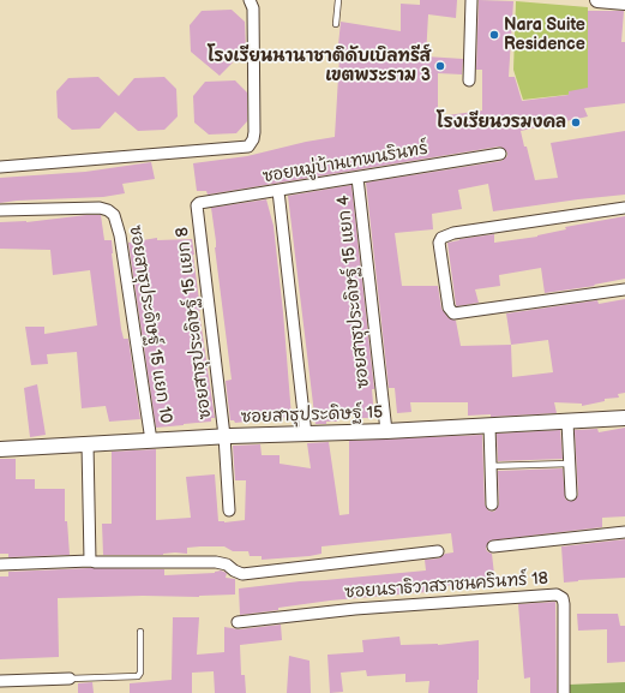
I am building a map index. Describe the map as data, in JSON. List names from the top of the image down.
{
  "streets": {
    "street": [
      "ซอยหมู่บ้านเทพนรินทร์",
      "ซอยสาธุประดิษฐ์ 15 แยก 4",
      "ซอยสาธุประดิษฐ์ 15 แยก 8",
      "ซอยสาธุประดิษฐ์ 15 แยก 10",
      "ซอยสาธุประดิษฐ์ 15",
      "ซอยนราธิวาสราชนครินทร์ 18"
    ]
  },
  "crossings": [
    ["ซอยหมู่บ้านเทพนรินทร์", "ซอยสาธุประดิษฐ์ 15 แยก 4"],
    ["ซอยหมู่บ้านเทพนรินทร์", "ซอยสาธุประดิษฐ์ 15 แยก 8"],
    ["ซอยสาธุประดิษฐ์ 15 แยก 4", "ซอยสาธุประดิษฐ์ 15"],
    ["ซอยสาธุประดิษฐ์ 15 แยก 8", "ซอยสาธุประดิษฐ์ 15"],
    ["ซอยสาธุประดิษฐ์ 15 แยก 10", "ซอยสาธุประดิษฐ์ 15"]
  ],
  "places": ["Nara Suite Residence", "โรงเรียนนานาชาติดับเบิลทรีส์ เขตพระราม 3", "โรงเรียนวรมงคล"]
}
